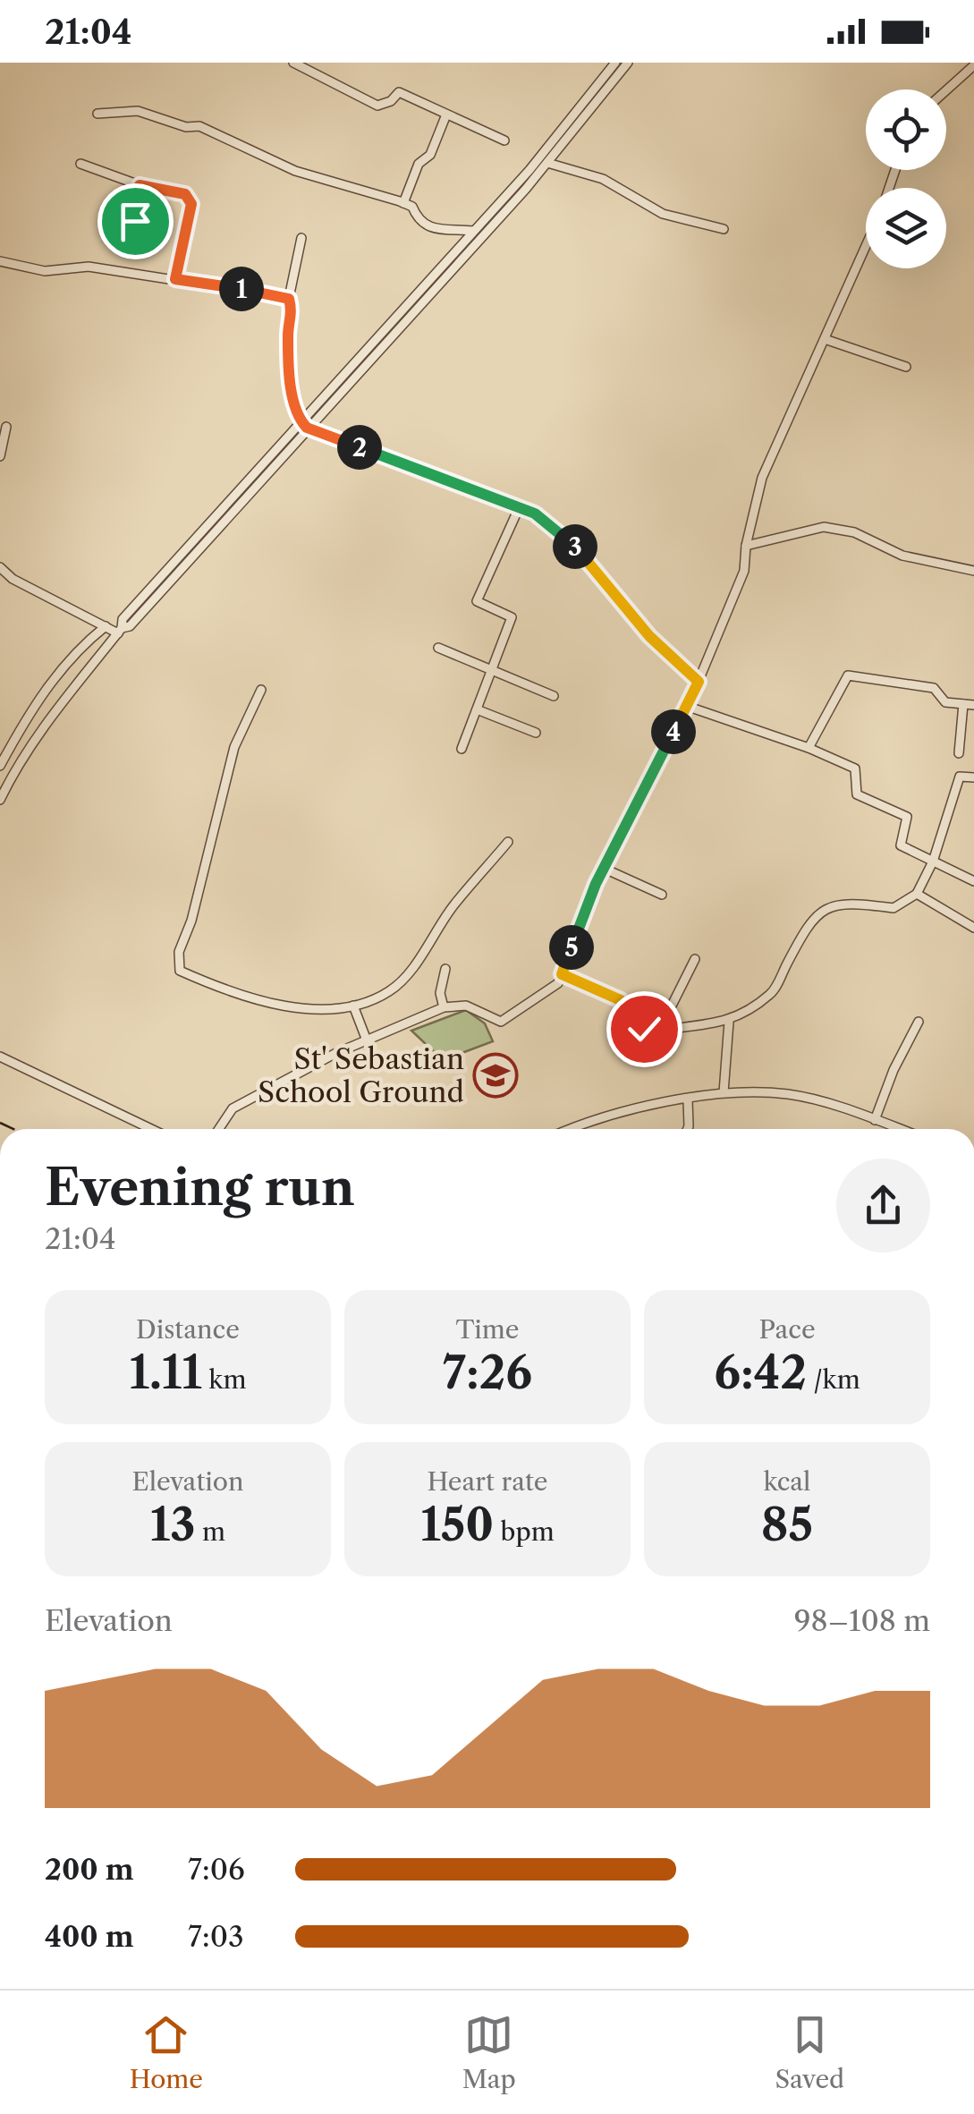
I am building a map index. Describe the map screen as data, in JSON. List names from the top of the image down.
{
  "places": {
    "school or university": ["St' Sebastian School Ground"]
  },
  "page": {
    "status": "21:04",
    "pins": [
      "1",
      "2",
      "3",
      "4",
      "5"
    ],
    "heading": ["Evening run", "21:04"],
    "stats": [
      ["Distance", "1.11 km"],
      ["Time", "7:26"],
      ["Pace", "6:42 /km"],
      ["Elevation", "13 m"],
      ["Heart rate", "150 bpm"],
      ["kcal", "85"]
    ],
    "chart": ["Elevation", "98–108 m"],
    "list": [
      {
        "name": "200 m",
        "note": "7:06"
      },
      {
        "name": "400 m",
        "note": "7:03"
      }
    ],
    "tabs": ["Home", "Map", "Saved"]
  }
}
